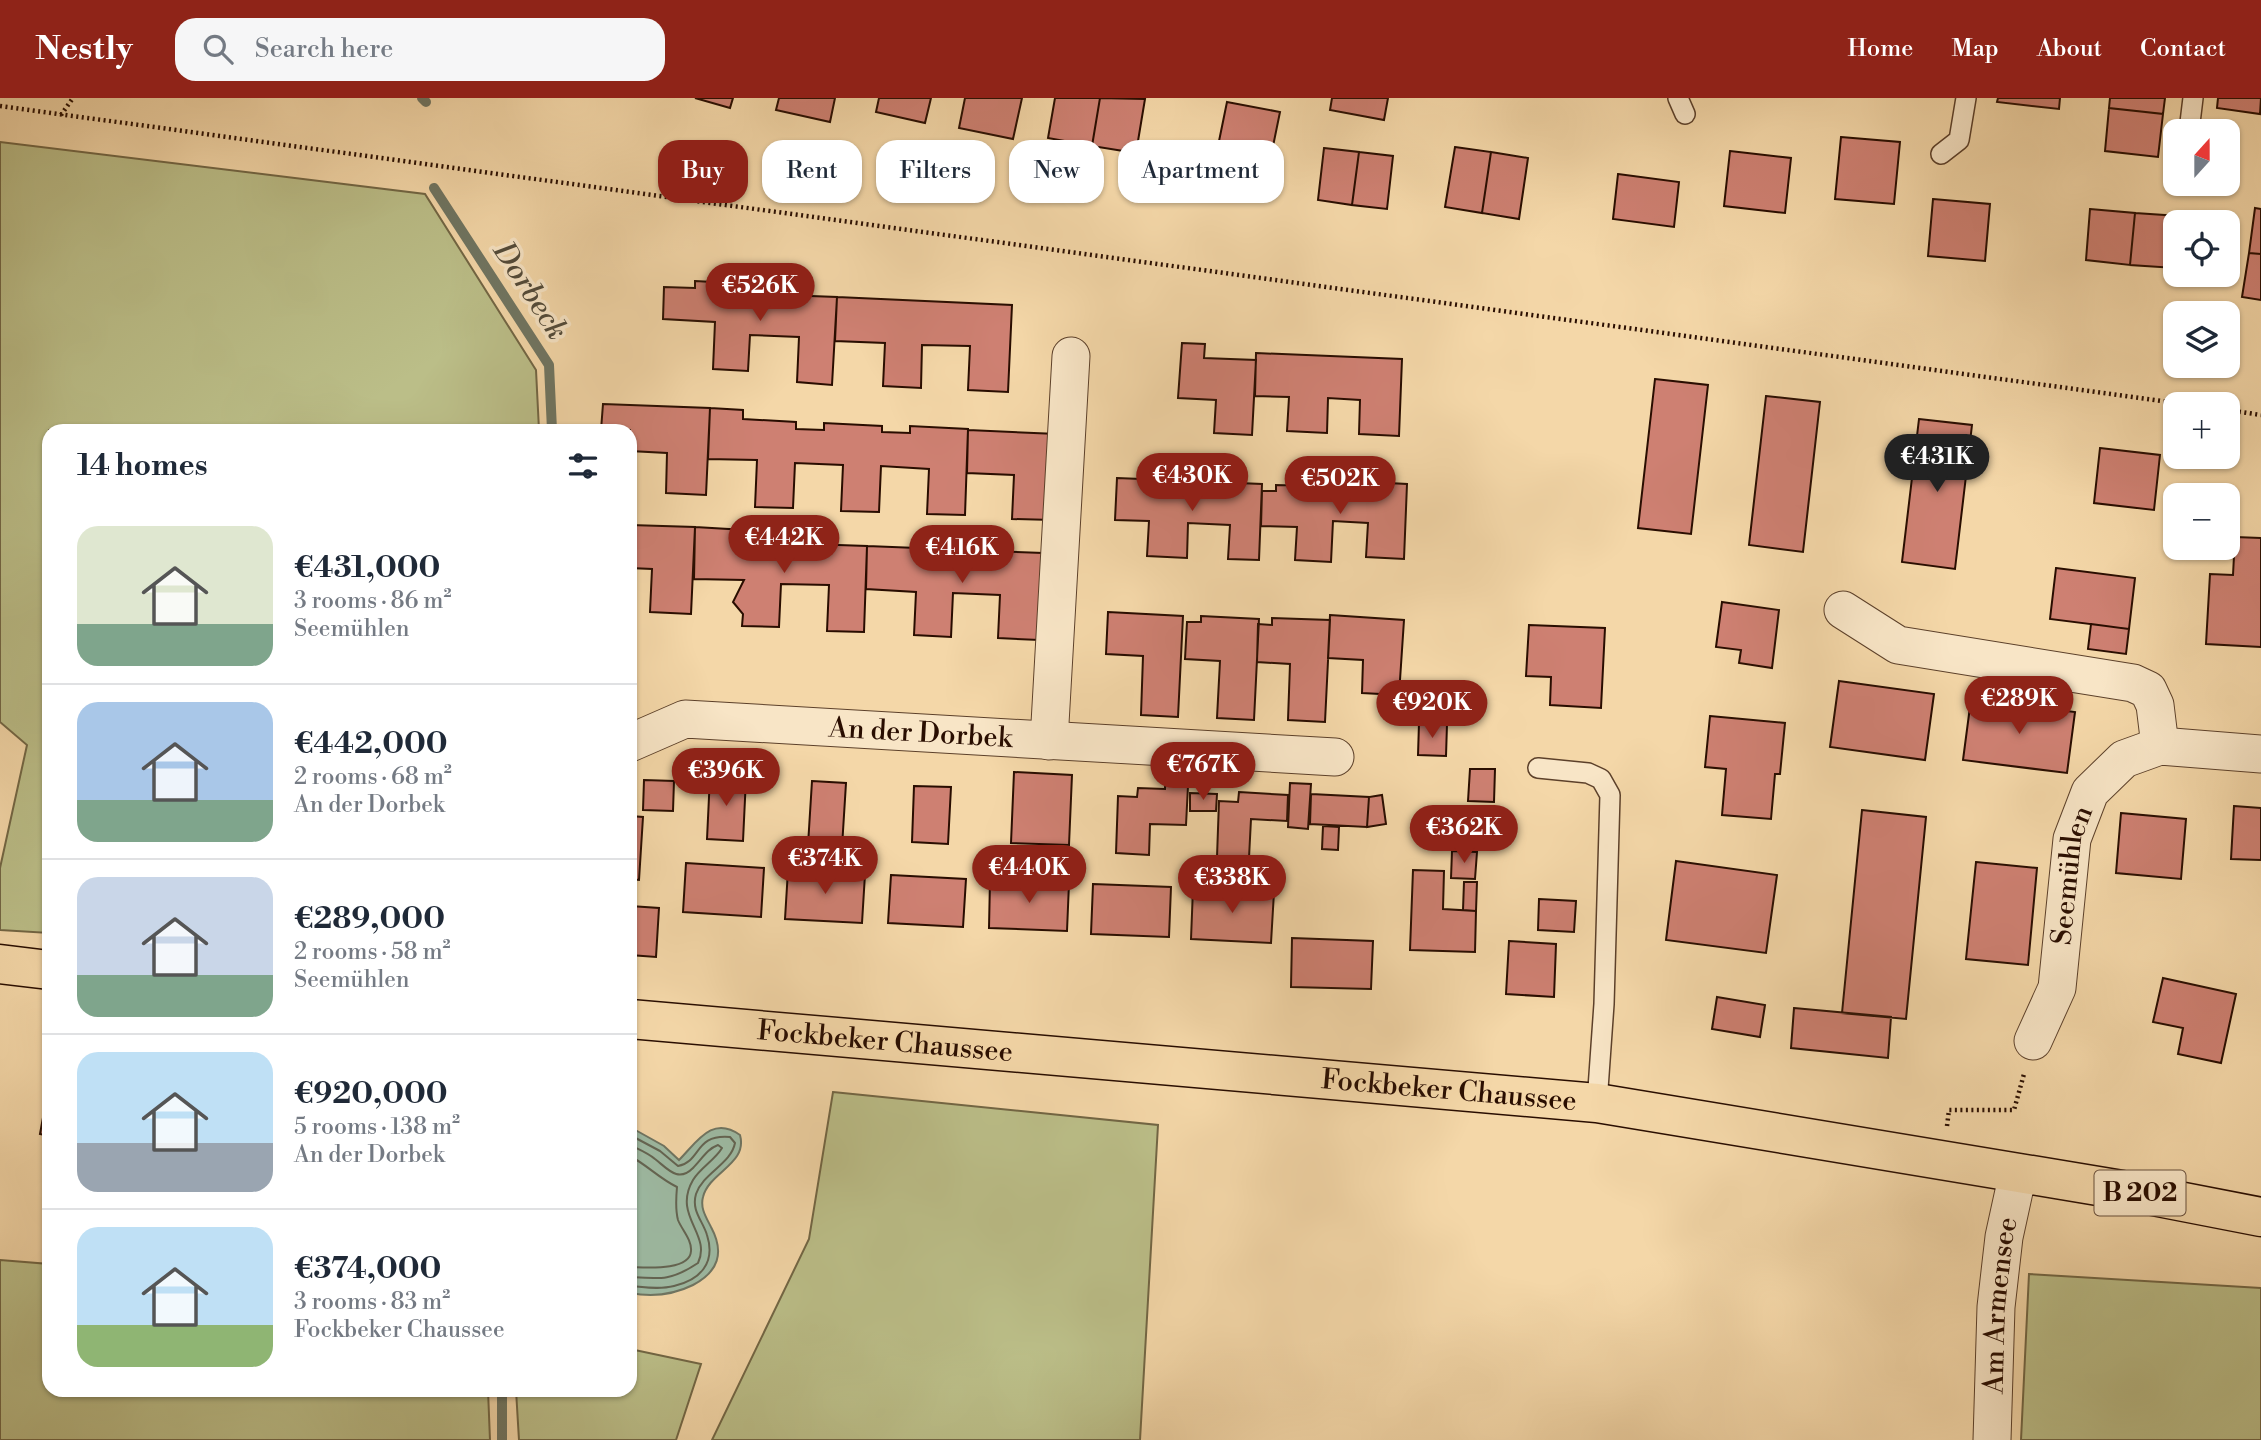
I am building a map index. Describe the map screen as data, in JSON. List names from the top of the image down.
{
  "streets": {
    "main road": ["Fockbeker Chaussee", "B 202"],
    "street": ["An der Dorbek", "Seemühlen", "Am Armensee"]
  },
  "crossings": [
    ["Fockbeker Chaussee", "Am Armensee"]
  ],
  "water": ["Dorbeck"],
  "north": "top",
  "page": {
    "header": "Nestly",
    "search": "Search here",
    "nav": [
      "Home",
      "Map",
      "About",
      "Contact"
    ],
    "map_buttons": ["+", "−"],
    "chip": [
      "Buy",
      "Rent",
      "Filters",
      "New",
      "Apartment"
    ],
    "price": [
      "€526K",
      "€431K",
      "€430K",
      "€502K",
      "€442K",
      "€416K",
      "€289K",
      "€920K",
      "€767K",
      "€396K",
      "€362K",
      "€374K",
      "€440K",
      "€338K"
    ],
    "heading": "14 homes",
    "list": [
      {
        "name": "€431,000",
        "note": "3 rooms · 86 m² · Seemühlen"
      },
      {
        "name": "€442,000",
        "note": "2 rooms · 68 m² · An der Dorbek"
      },
      {
        "name": "€289,000",
        "note": "2 rooms · 58 m² · Seemühlen"
      },
      {
        "name": "€920,000",
        "note": "5 rooms · 138 m² · An der Dorbek"
      },
      {
        "name": "€374,000",
        "note": "3 rooms · 83 m² · Fockbeker Chaussee"
      }
    ]
  }
}
